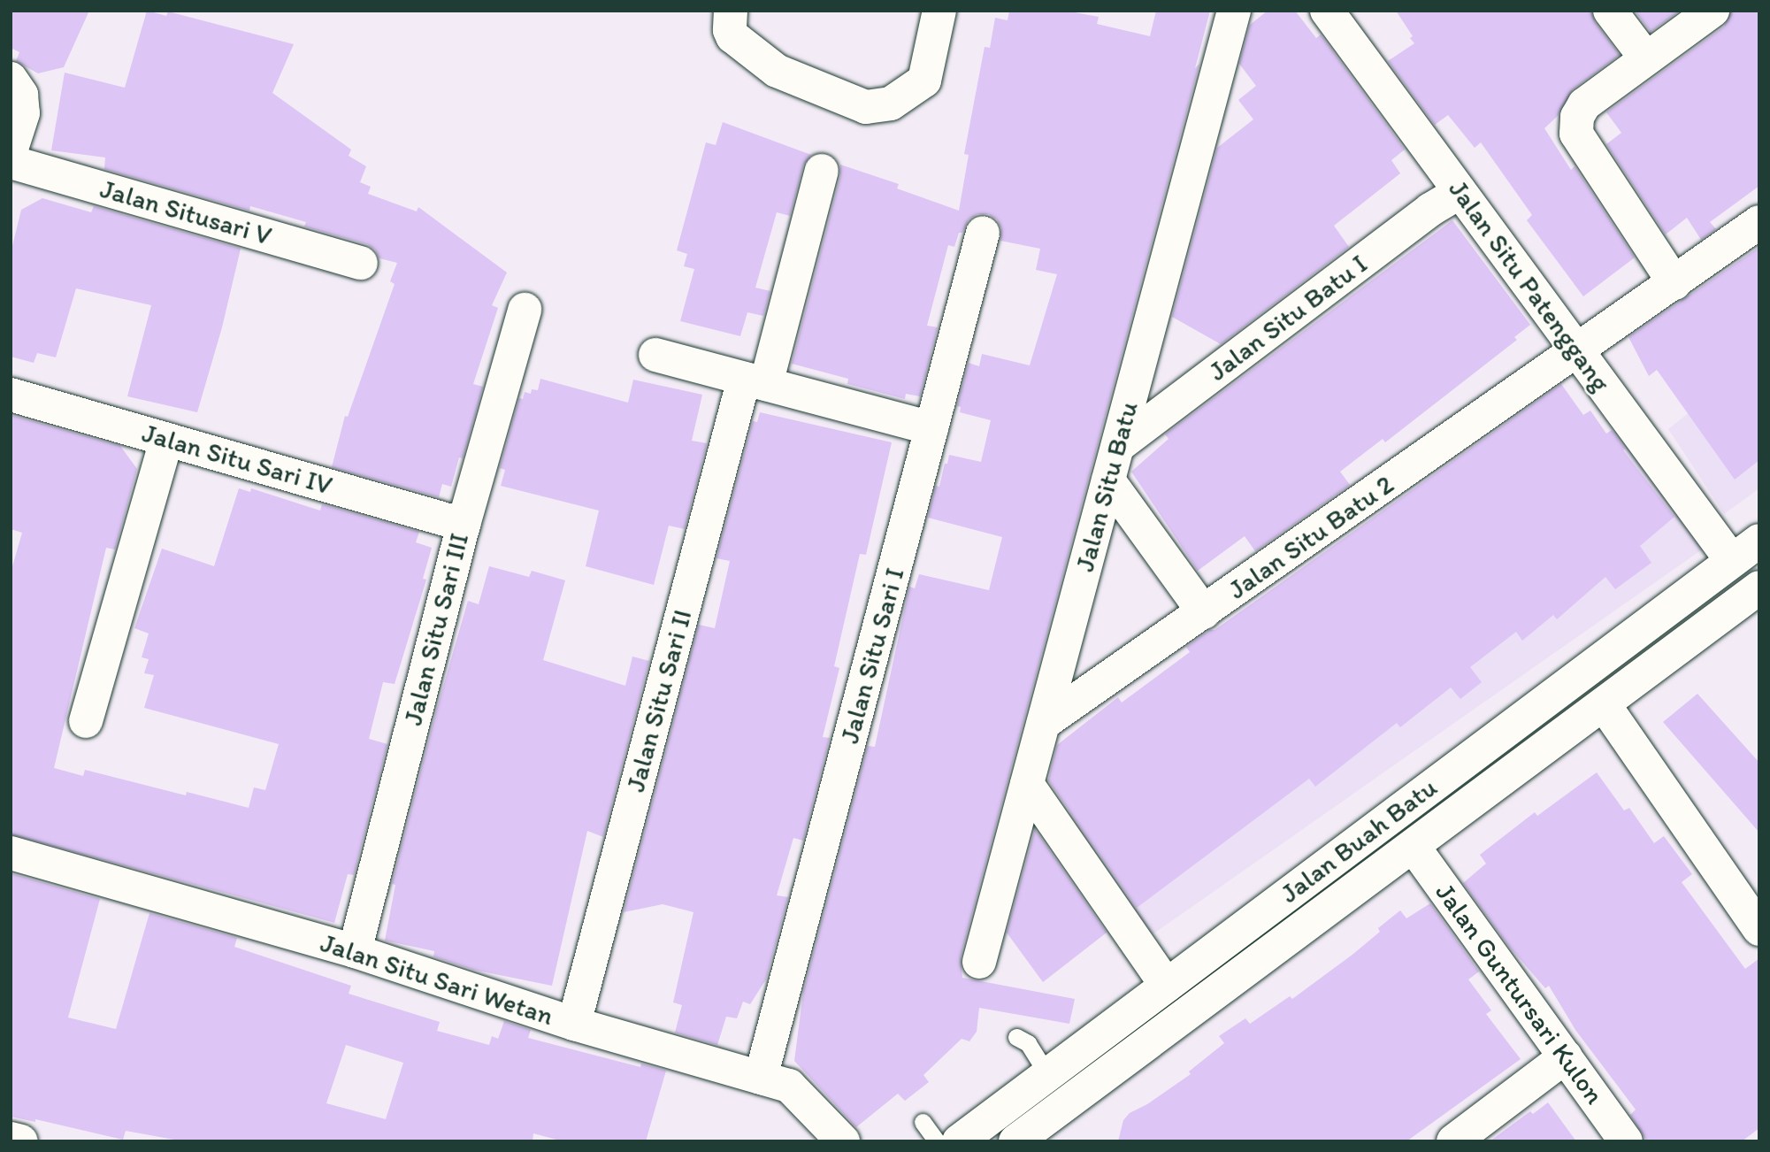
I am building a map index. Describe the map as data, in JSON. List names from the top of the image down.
{
  "streets": {
    "street": [
      "Jalan Situsari V",
      "Jalan Situ Patenggang",
      "Jalan Situ Batu I",
      "Jalan Situ Sari IV",
      "Jalan Situ Batu",
      "Jalan Situ Batu 2",
      "Jalan Situ Sari III",
      "Jalan Situ Sari I",
      "Jalan Situ Sari II",
      "Jalan Buah Batu",
      "Jalan Situ Sari Wetan",
      "Jalan Guntursari Kulon"
    ]
  },
  "crossings": [
    ["Jalan Situ Patenggang", "Jalan Situ Batu I"],
    ["Jalan Situ Patenggang", "Jalan Situ Batu 2"],
    ["Jalan Situ Patenggang", "Jalan Buah Batu"],
    ["Jalan Situ Batu I", "Jalan Situ Batu"],
    ["Jalan Situ Sari IV", "Jalan Situ Sari III"],
    ["Jalan Situ Batu", "Jalan Situ Batu 2"],
    ["Jalan Situ Sari III", "Jalan Situ Sari Wetan"],
    ["Jalan Situ Sari I", "Jalan Situ Sari Wetan"],
    ["Jalan Situ Sari II", "Jalan Situ Sari Wetan"],
    ["Jalan Buah Batu", "Jalan Guntursari Kulon"]
  ]
}
